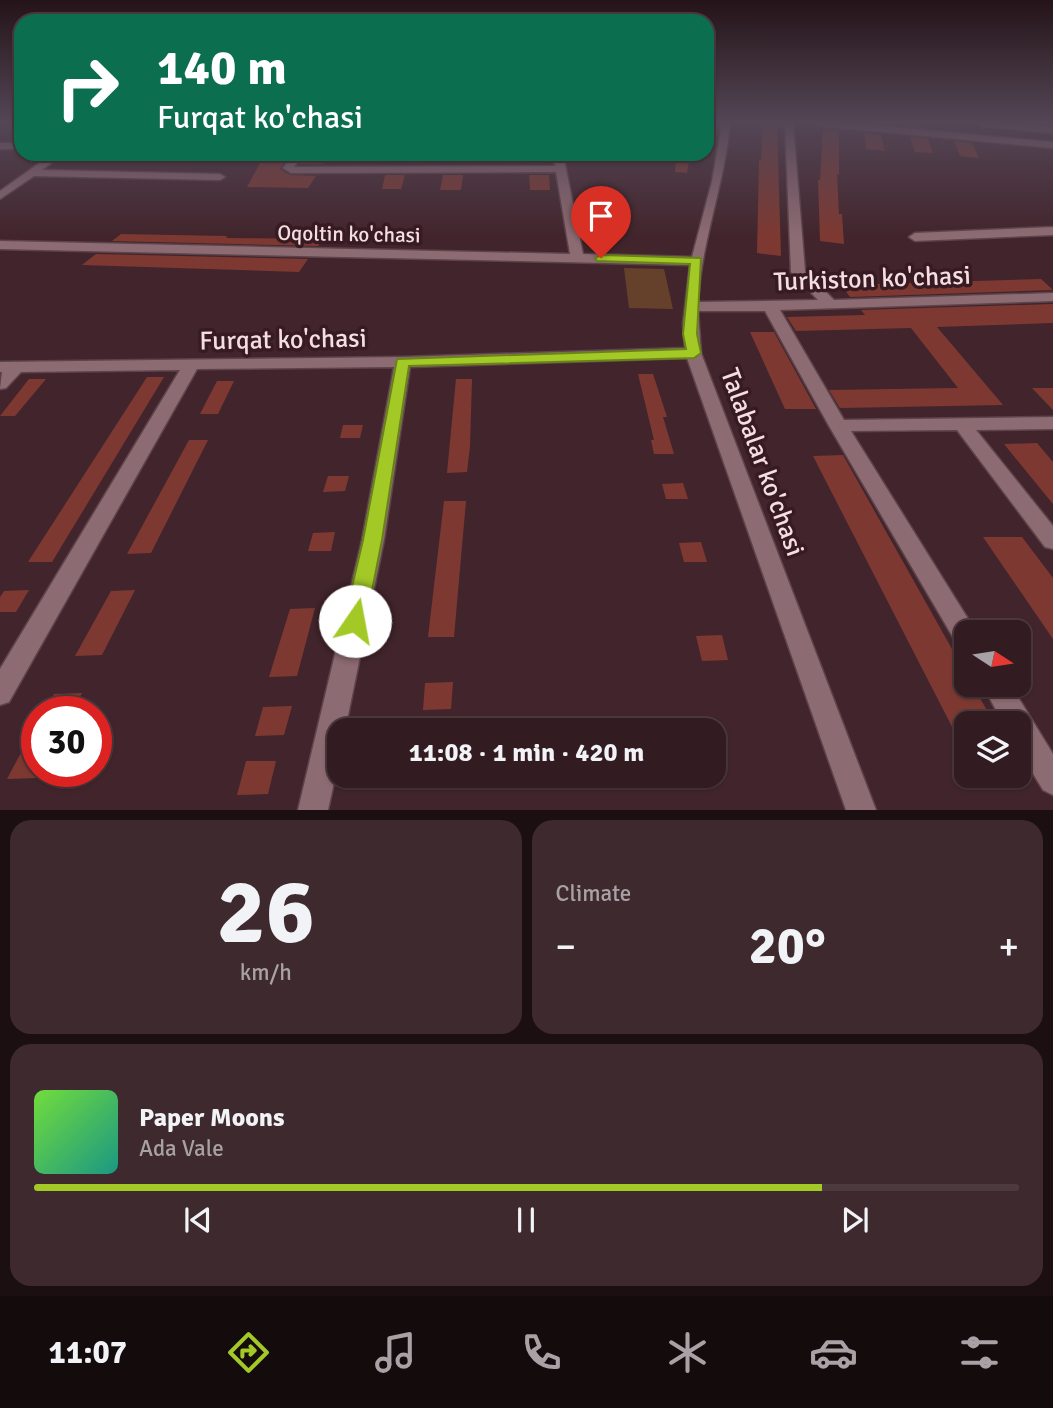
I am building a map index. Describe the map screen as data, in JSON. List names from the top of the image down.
{
  "streets": {
    "street": [
      "Oqoltin ko'chasi",
      "Turkiston ko'chasi",
      "Furqat ko'chasi",
      "Talabalar ko'chasi"
    ]
  },
  "crossings": [
    ["Oqoltin ko'chasi", "Talabalar ko'chasi"],
    ["Turkiston ko'chasi", "Talabalar ko'chasi"],
    ["Furqat ko'chasi", "Talabalar ko'chasi"]
  ],
  "north": "right",
  "page": {
    "turn": ["140 m", "Furqat ko'chasi"],
    "limit": "30",
    "trip": "11:08 · 1 min · 420 m",
    "tile": [
      ["26", "km/h"],
      "Climate"
    ],
    "heat": ["−", "20°", "+"],
    "song": ["Paper Moons", "Ada Vale"],
    "tabs": "11:07"
  }
}
